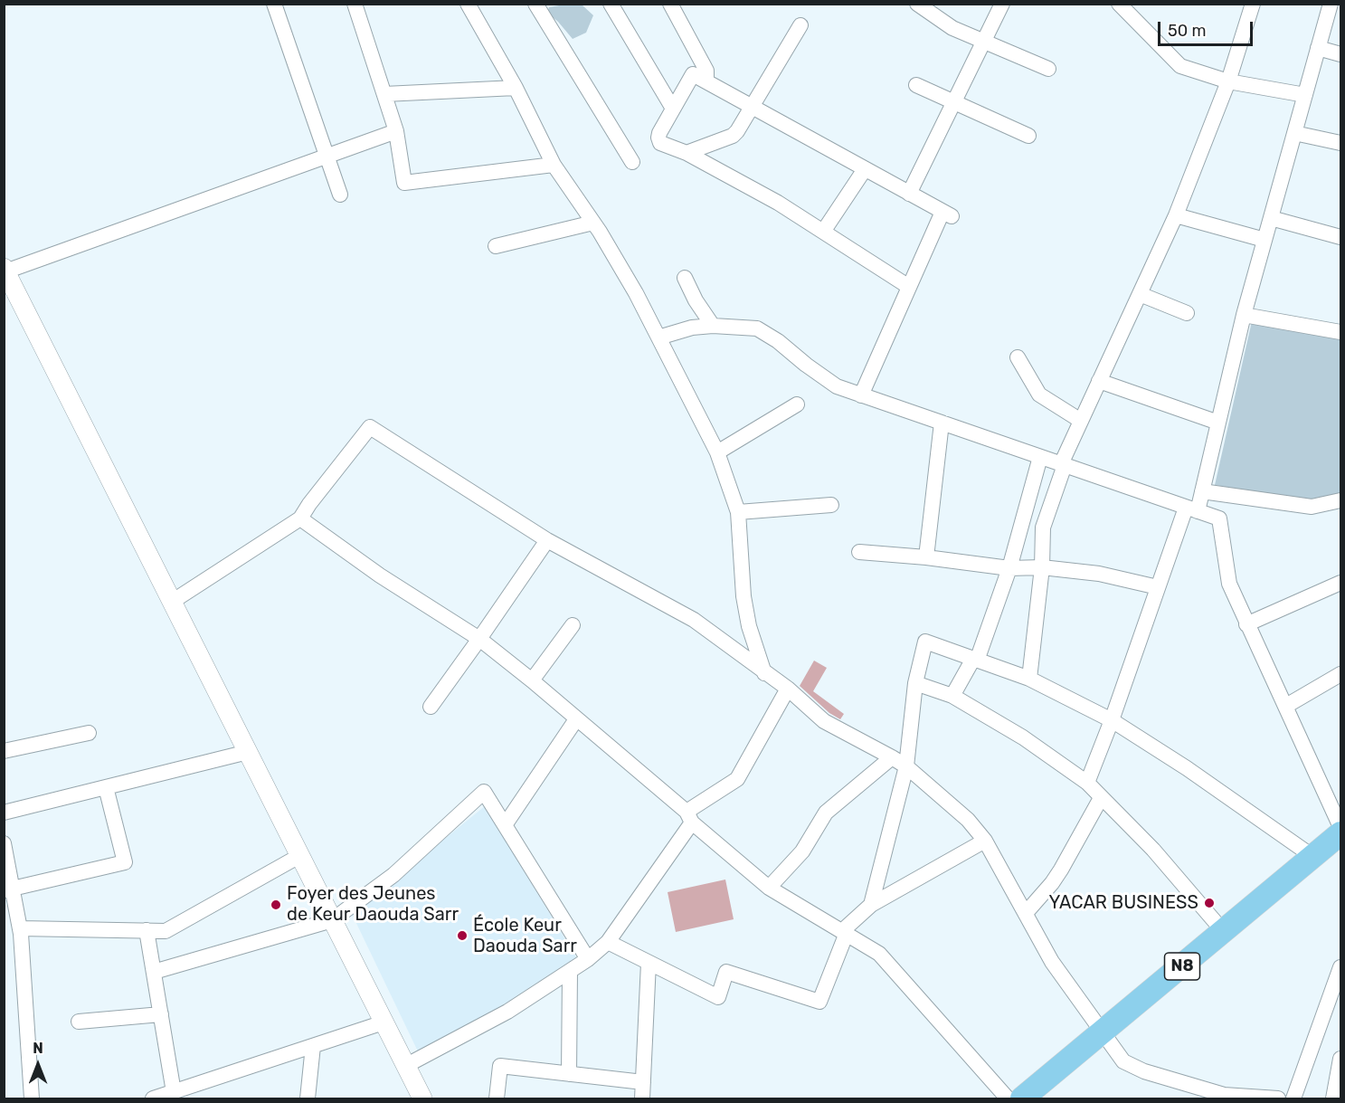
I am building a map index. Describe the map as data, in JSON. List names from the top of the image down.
{
  "streets": {
    "main road": ["N8"]
  },
  "places": ["YACAR BUSINESS", "Foyer des Jeunes de Keur Daouda Sarr", "École Keur Daouda Sarr"],
  "scale_bar": "50 m",
  "north": "top"
}
